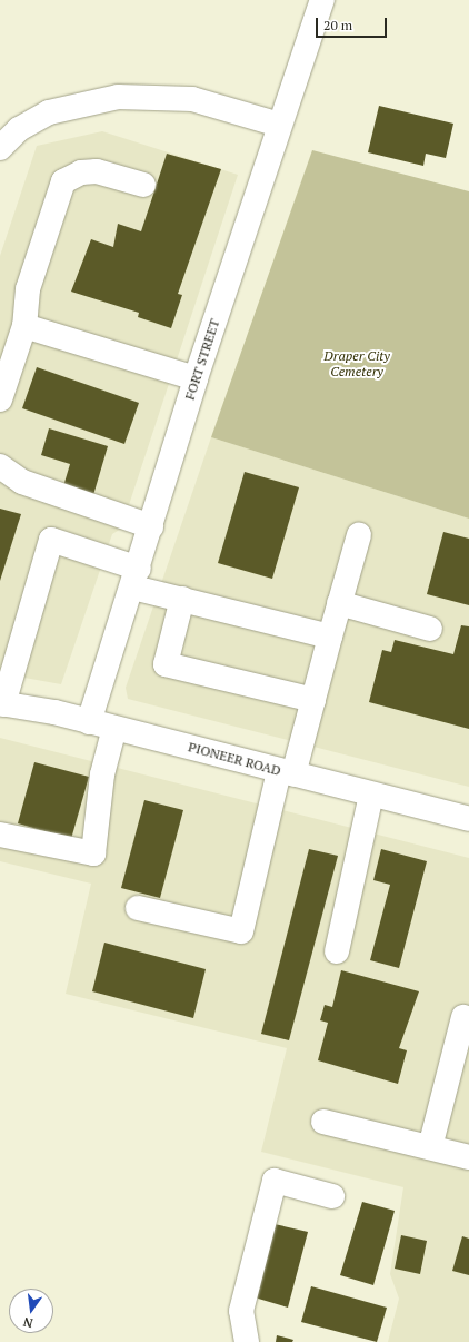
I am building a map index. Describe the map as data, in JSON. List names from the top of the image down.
{
  "streets": {
    "street": ["FORT STREET", "PIONEER ROAD"]
  },
  "crossings": [
    ["FORT STREET", "PIONEER ROAD"]
  ],
  "parks": ["Draper City Cemetery"],
  "scale_bar": "20 m",
  "north": "bottom"
}
